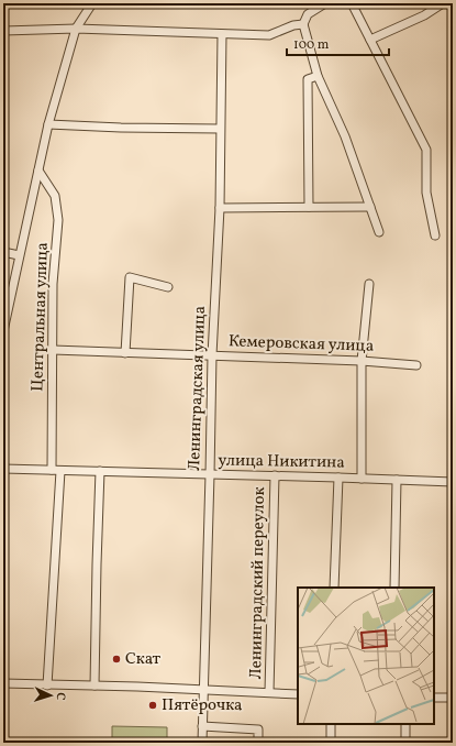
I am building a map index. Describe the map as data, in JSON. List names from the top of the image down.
{
  "streets": {
    "street": [
      "Центральная улица",
      "Кемеровская улица",
      "Ленинградская улица",
      "улица Никитина",
      "Ленинградский переулок"
    ]
  },
  "crossings": [
    ["Центральная улица", "Кемеровская улица"],
    ["Центральная улица", "улица Никитина"],
    ["Кемеровская улица", "Ленинградская улица"],
    ["Ленинградская улица", "улица Никитина"],
    ["улица Никитина", "Ленинградский переулок"]
  ],
  "places": ["Скат", "Пятёрочка"],
  "scale_bar": "100 m",
  "north": "right"
}
